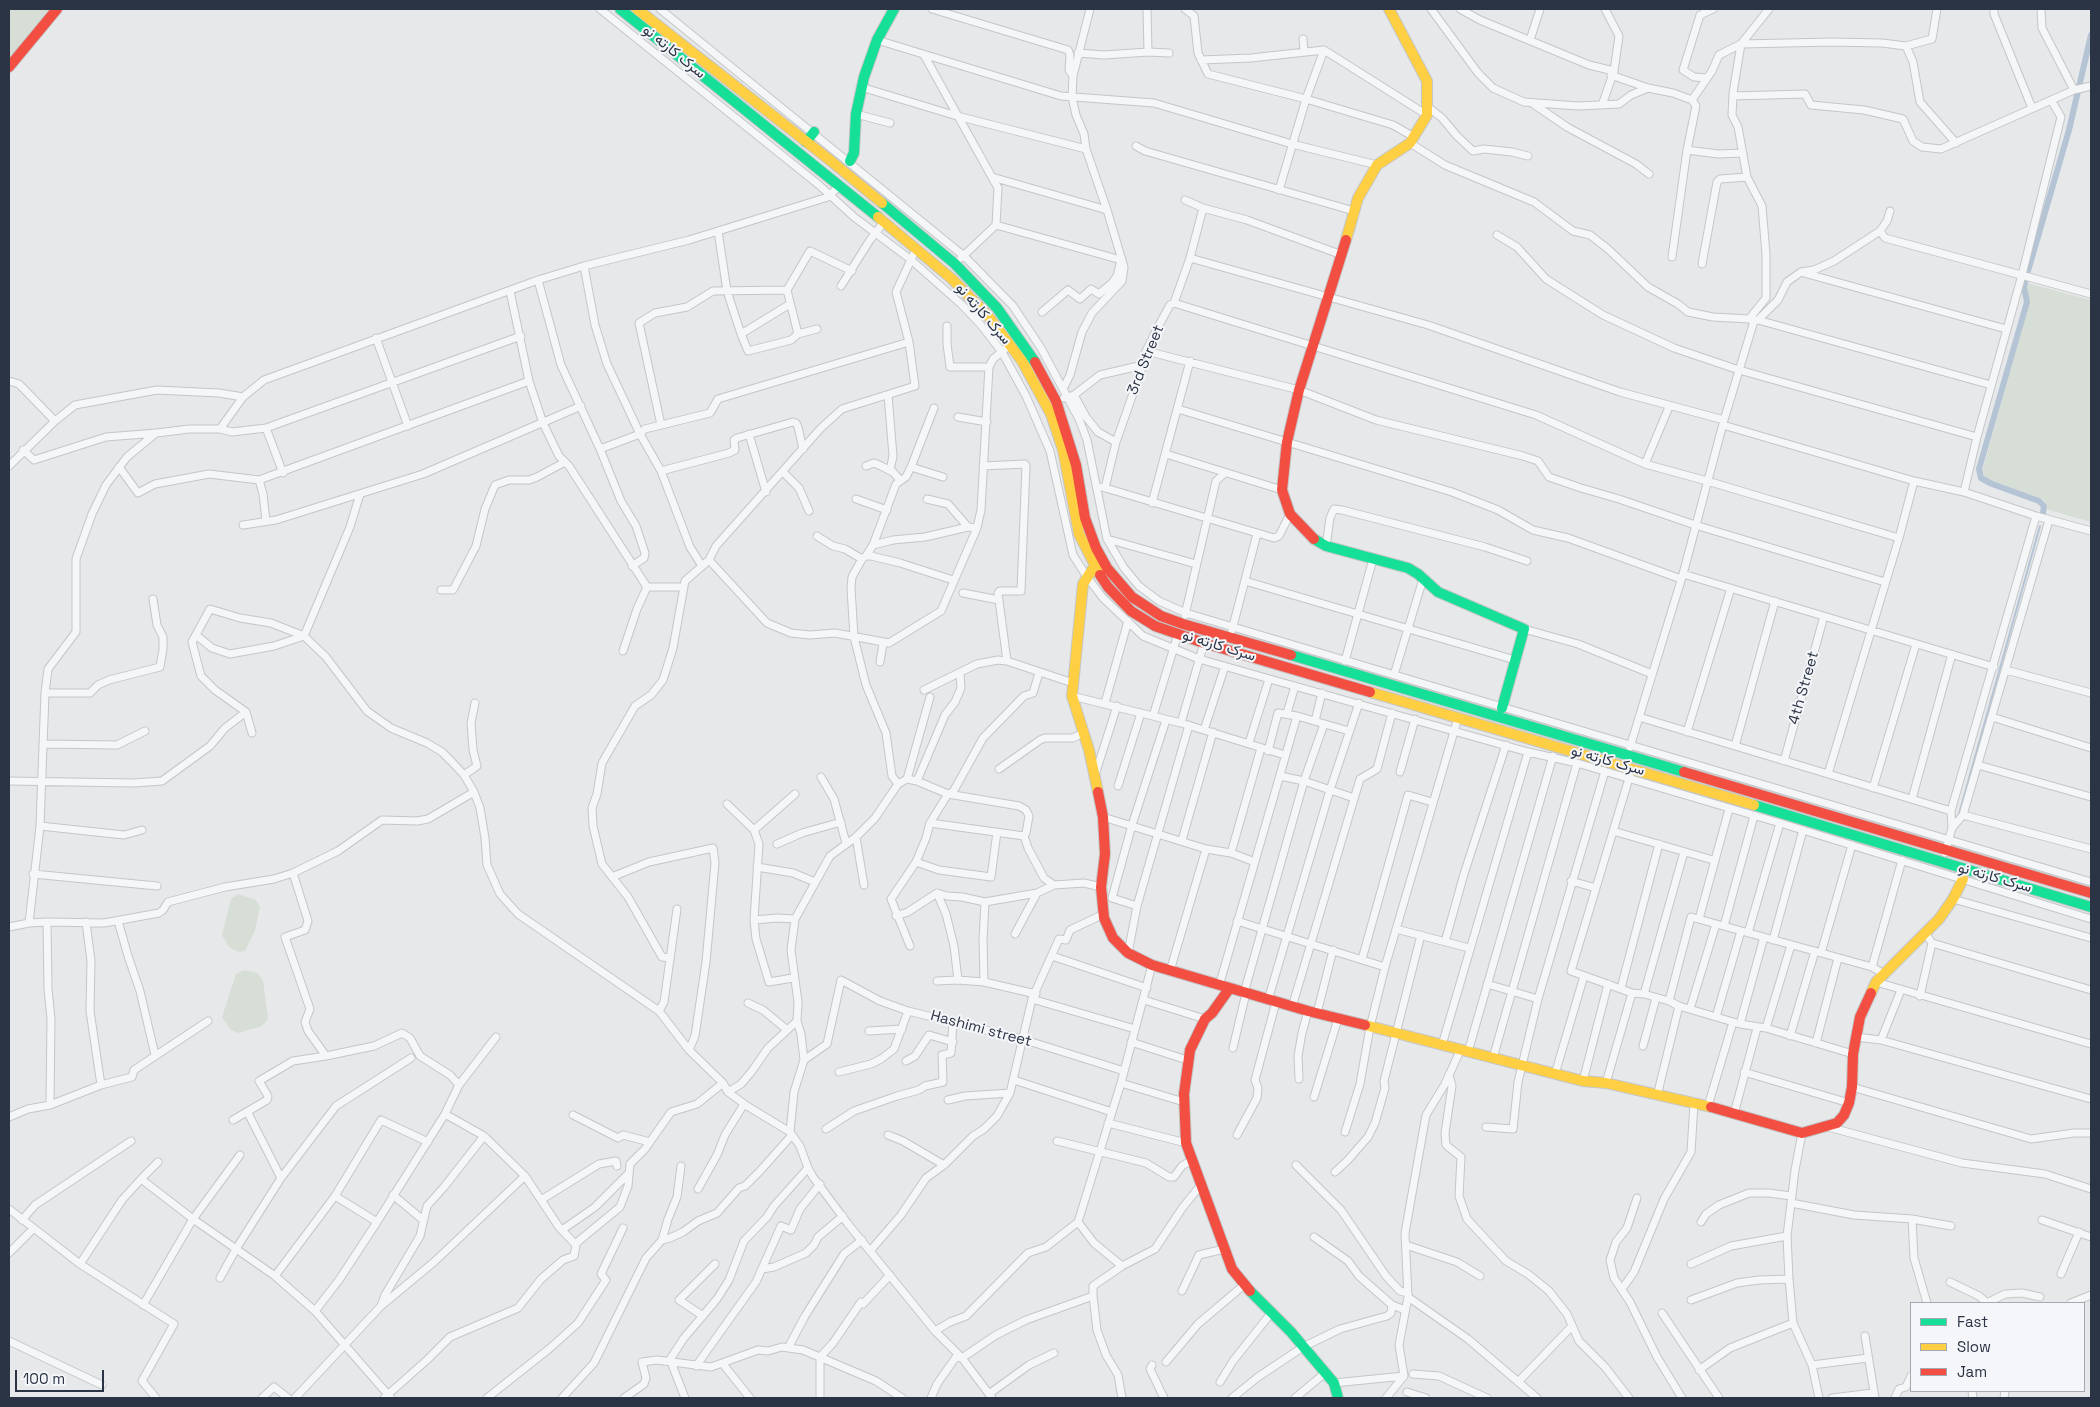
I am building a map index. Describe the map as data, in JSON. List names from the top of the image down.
{
  "streets": {
    "main road": ["سرک کارته نو"],
    "street": ["3rd Street", "4th Street", "Hashimi street"]
  },
  "legend": ["Fast", "Slow", "Jam"],
  "scale_bar": "100 m"
}
